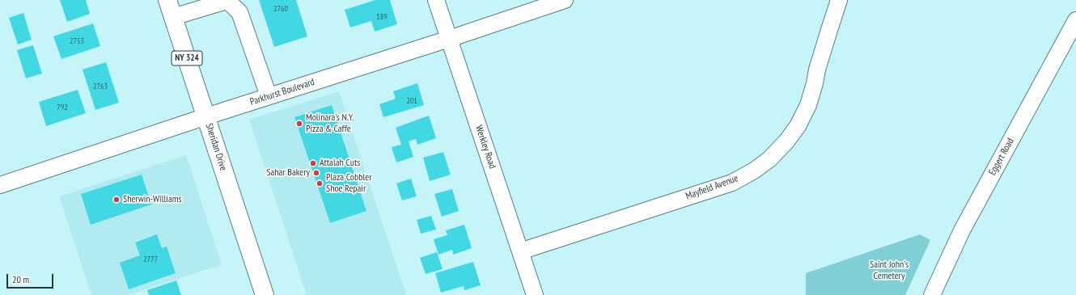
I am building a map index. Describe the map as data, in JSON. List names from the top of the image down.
{
  "streets": {
    "main road": ["NY 324", "Sheridan Drive"],
    "street": [
      "Parkhurst Boulevard",
      "Werkley Road",
      "Eggert Road",
      "Mayfield Avenue"
    ]
  },
  "crossings": [
    ["Parkhurst Boulevard", "Sheridan Drive"],
    ["Parkhurst Boulevard", "Werkley Road"],
    ["Werkley Road", "Mayfield Avenue"]
  ],
  "parks": ["Saint John's Cemetery"],
  "places": [
    "Molinara's N.Y. Pizza & Caffe",
    "Attalah Cuts",
    "Sahar Bakery",
    "Plaza Cobbler Shoe Repair",
    "Sherwin-Williams"
  ],
  "house_numbers": [
    "2760",
    "189",
    "2753",
    "2763",
    "201",
    "792",
    "2777"
  ],
  "scale_bar": "20 m"
}
